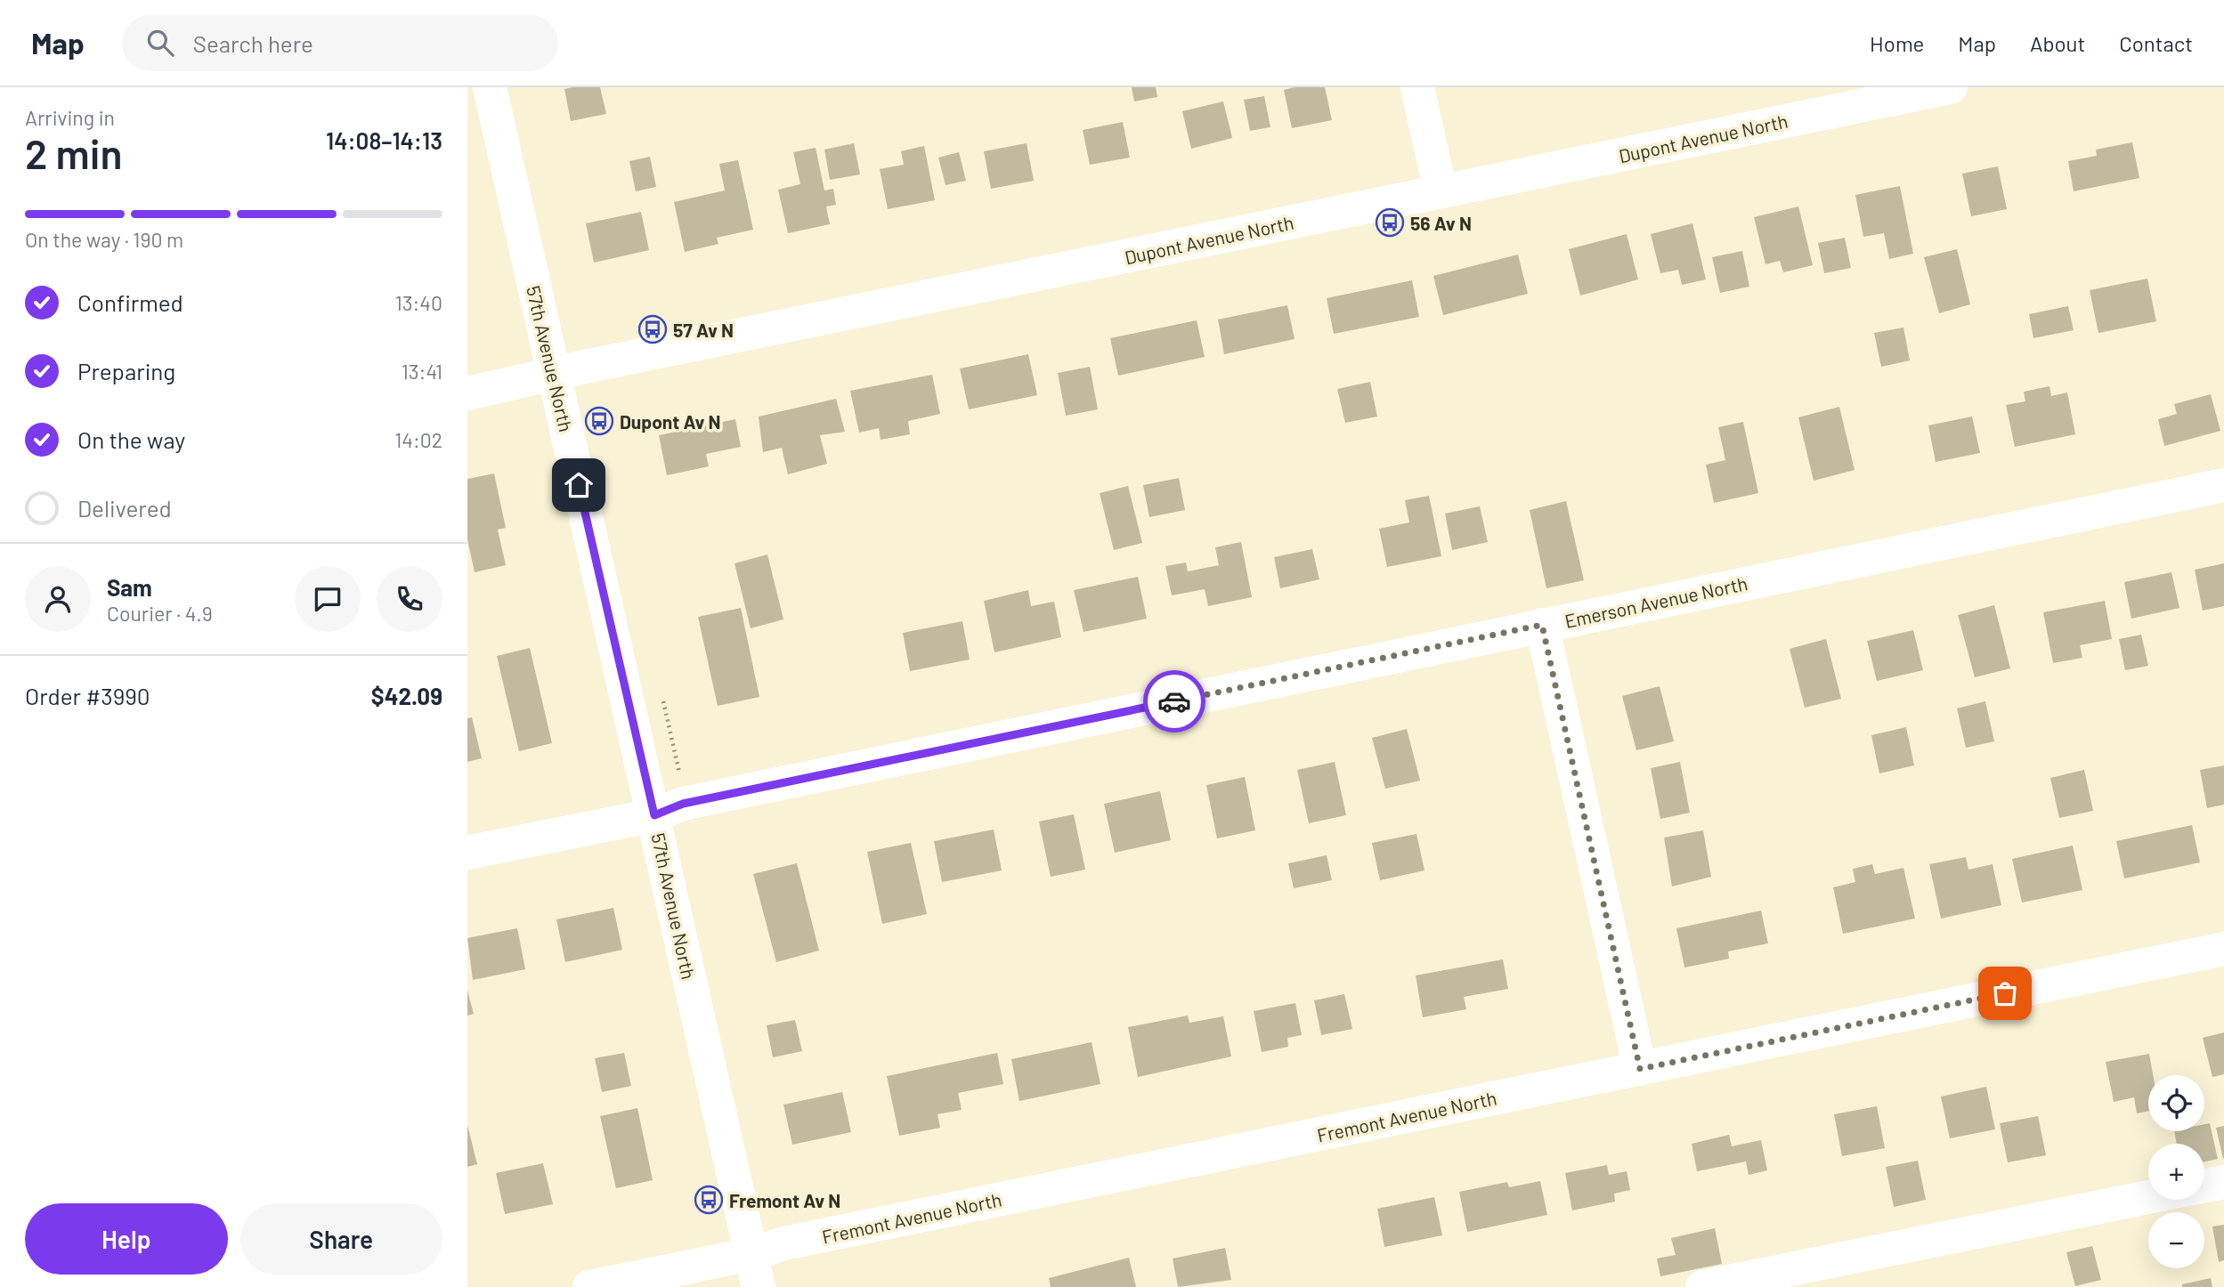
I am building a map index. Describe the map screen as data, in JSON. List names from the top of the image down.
{
  "streets": {
    "street": [
      "Dupont Avenue North",
      "57th Avenue North",
      "Emerson Avenue North",
      "Fremont Avenue North"
    ]
  },
  "crossings": [
    ["Dupont Avenue North", "57th Avenue North"],
    ["57th Avenue North", "Emerson Avenue North"],
    ["57th Avenue North", "Fremont Avenue North"]
  ],
  "places": {
    "bus stop": [
      "56 Av N",
      "57 Av N",
      "Dupont Av N",
      "Fremont Av N"
    ]
  },
  "page": {
    "header": "Map",
    "search": "Search here",
    "nav": [
      "Home",
      "Map",
      "About",
      "Contact"
    ],
    "heading": ["2 min", "Arriving in", "14:08–14:13"],
    "panel": [
      "Sam",
      "Courier · 4.9",
      "Order #3990",
      "$42.09"
    ],
    "bar": "On the way · 190 m",
    "list": [
      ["Confirmed", "13:40"],
      ["Preparing", "13:41"],
      ["On the way", "14:02"],
      "Delivered"
    ],
    "map_buttons": ["+", "−"],
    "buttons": ["Help", "Share"]
  }
}
